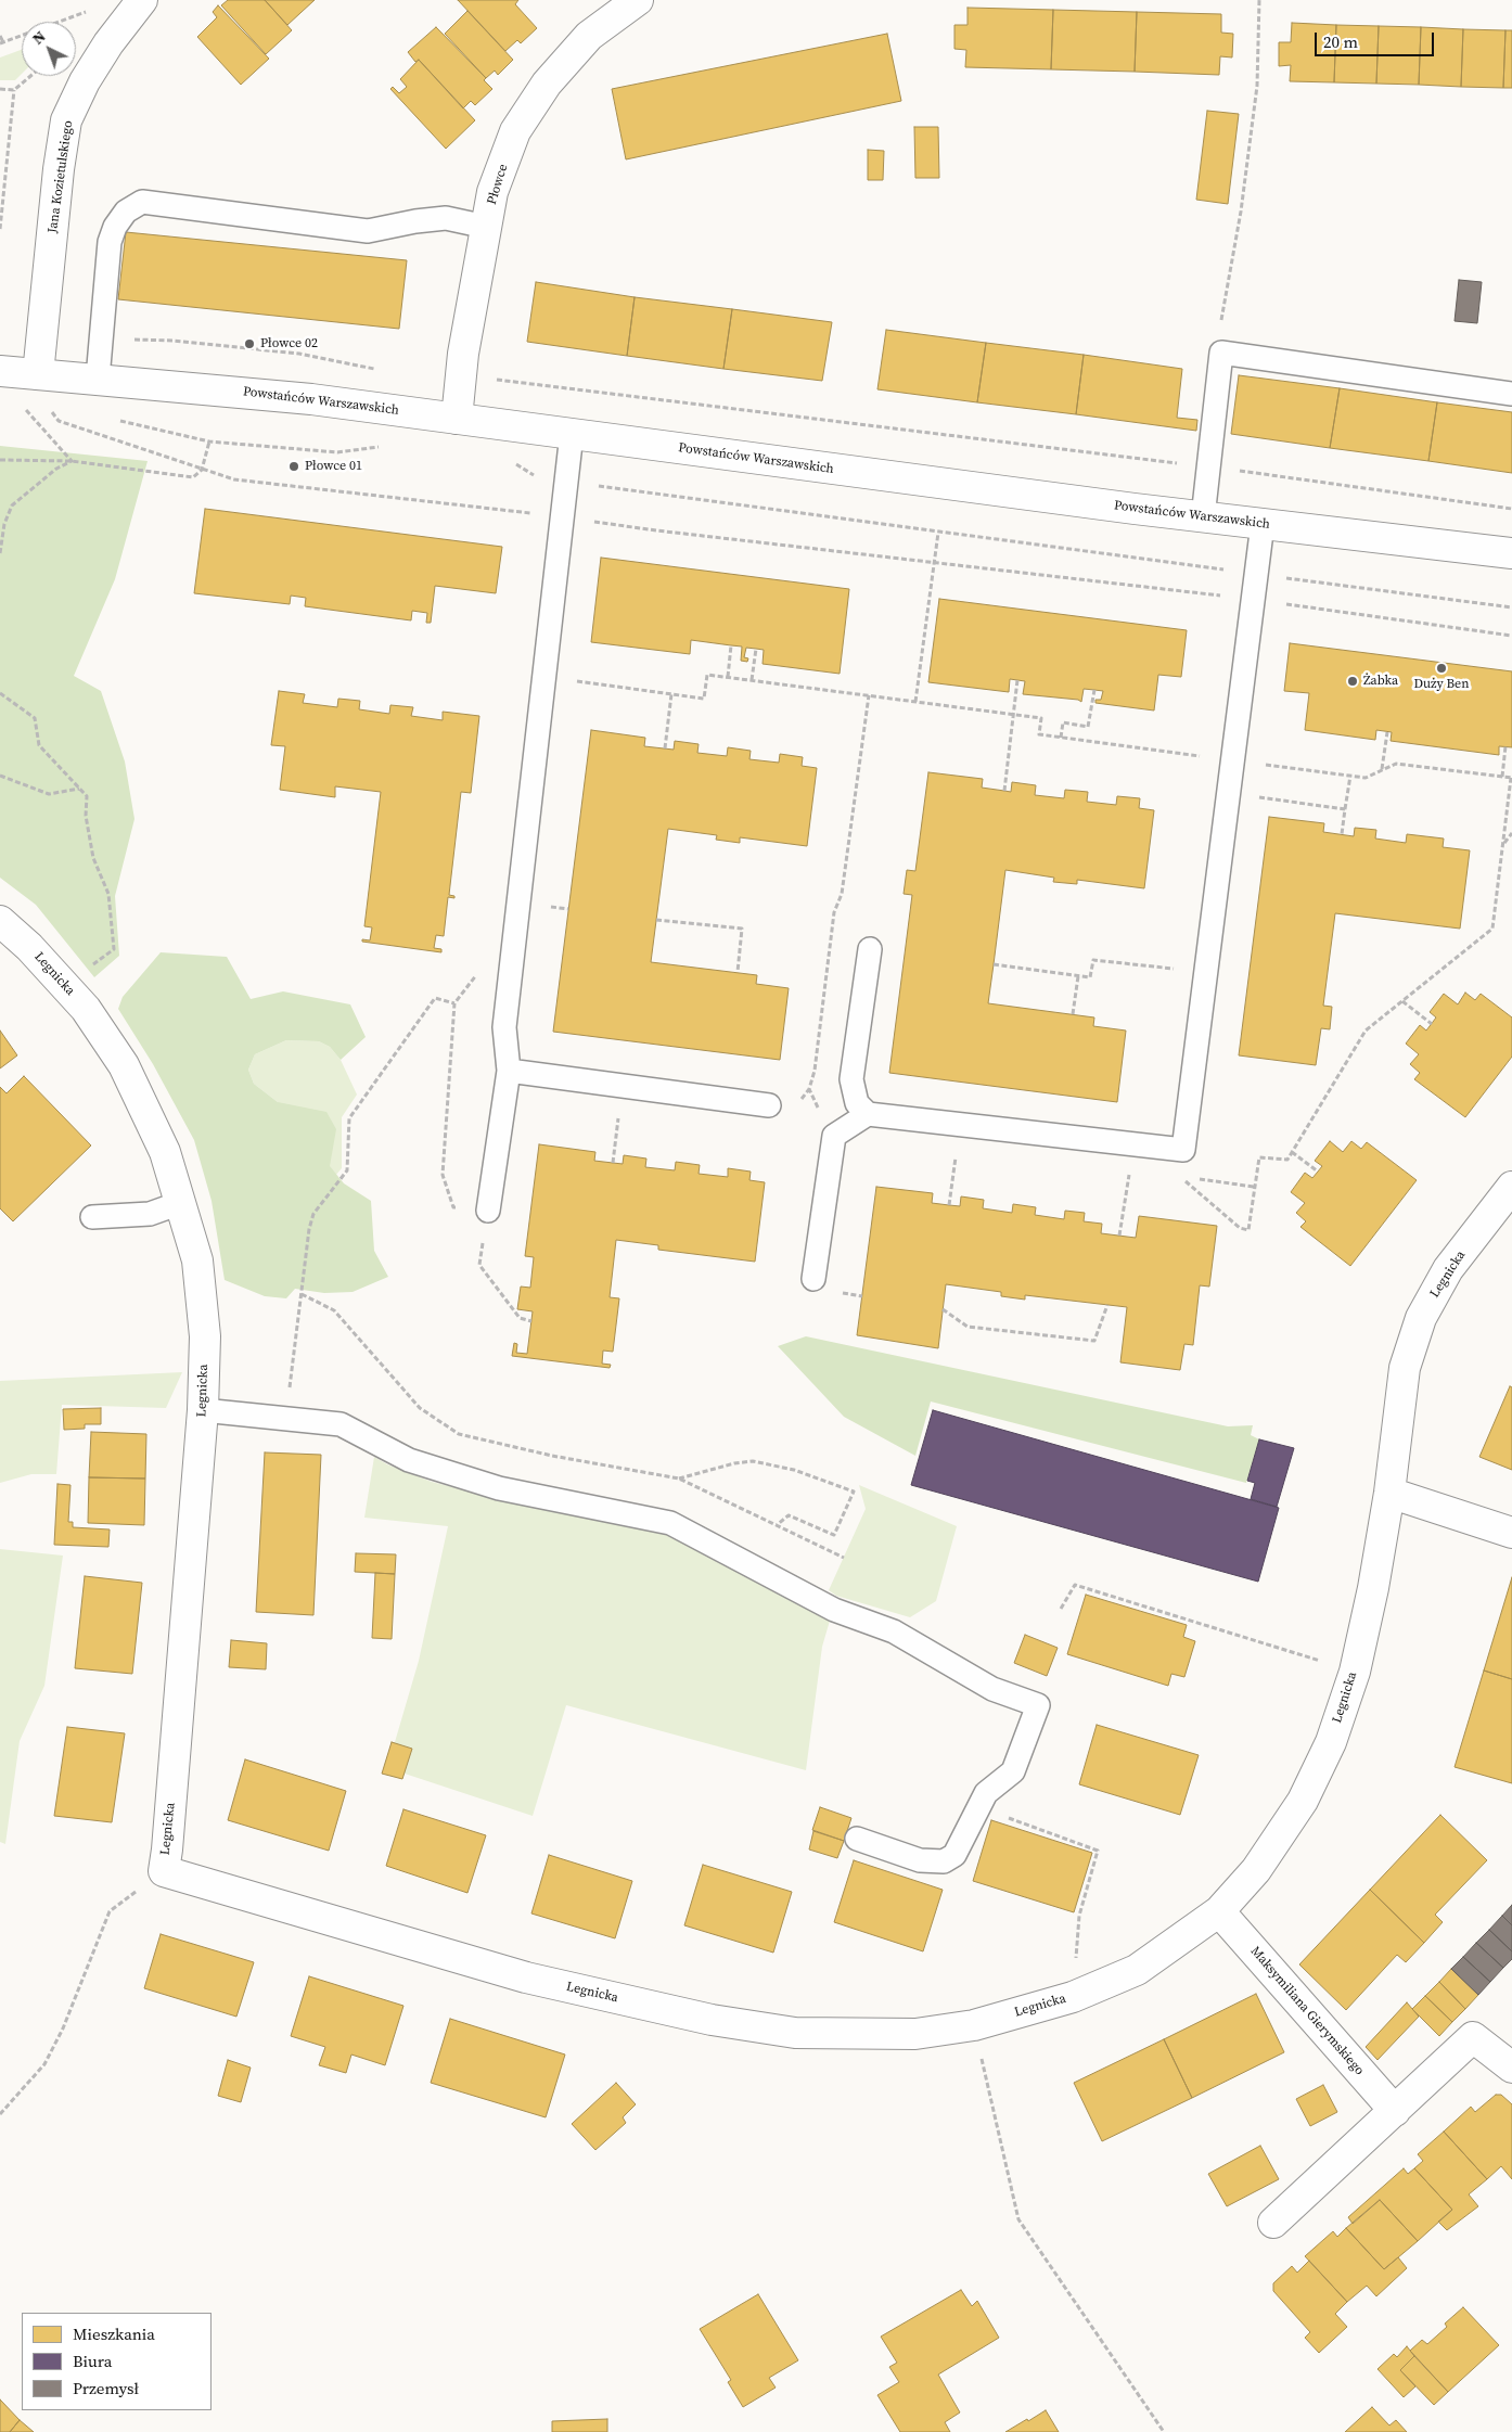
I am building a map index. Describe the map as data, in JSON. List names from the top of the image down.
{
  "streets": {
    "street": [
      "Jana Kozietulskiego",
      "Płowce",
      "Powstańców Warszawskich",
      "Legnicka",
      "Maksymiliana Gierymskiego"
    ]
  },
  "crossings": [
    ["Jana Kozietulskiego", "Powstańców Warszawskich"],
    ["Płowce", "Powstańców Warszawskich"],
    ["Legnicka", "Maksymiliana Gierymskiego"]
  ],
  "places": [
    "Płowce 02",
    "Płowce 01",
    "Duży Ben",
    "Żabka"
  ],
  "legend": ["Mieszkania", "Biura", "Przemysł"],
  "scale_bar": "20 m",
  "north": "top left"
}
